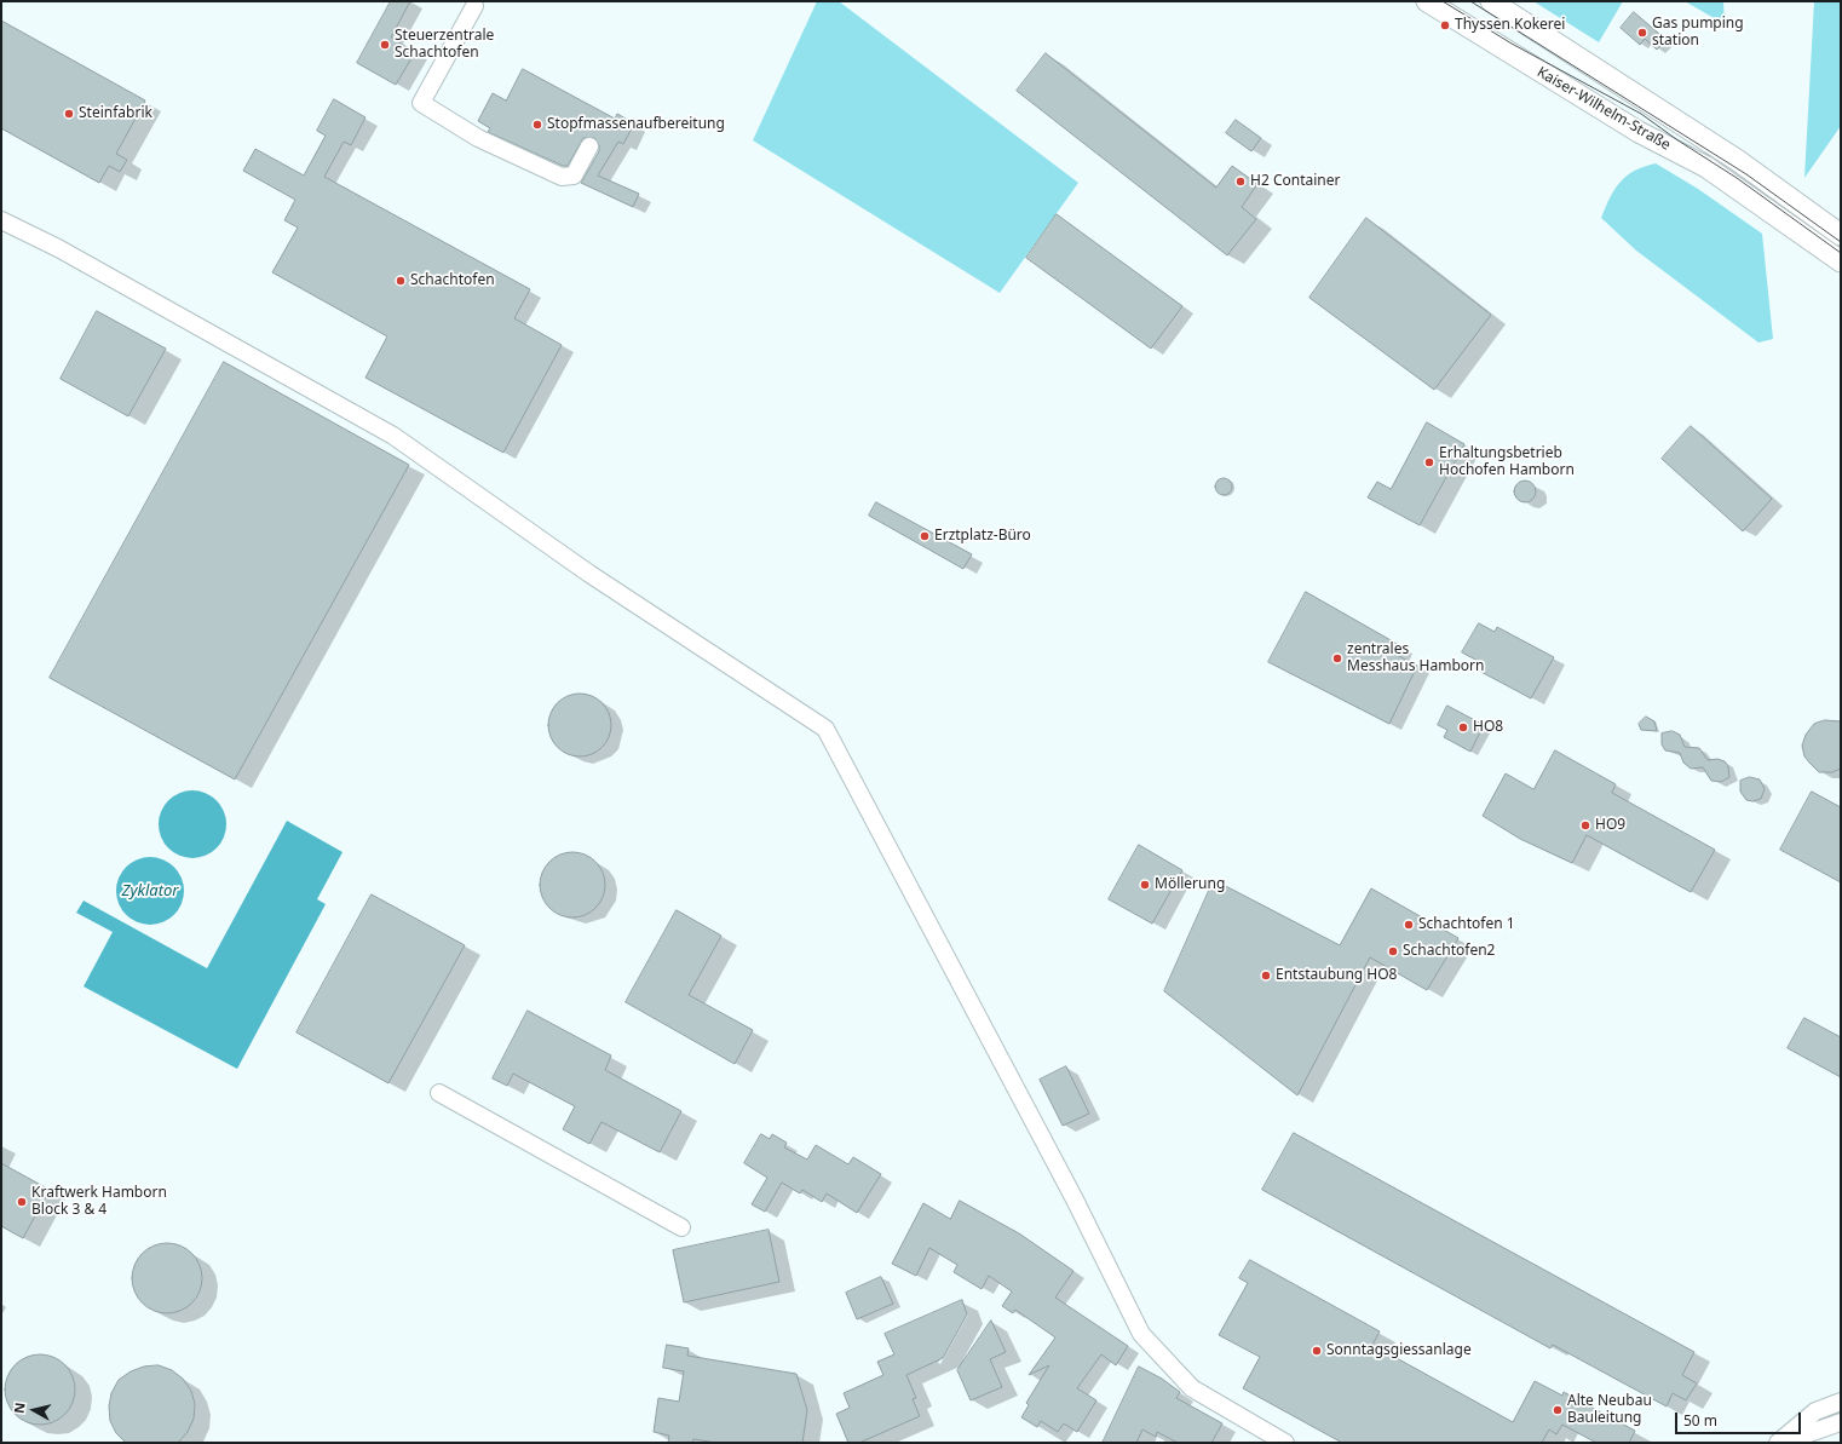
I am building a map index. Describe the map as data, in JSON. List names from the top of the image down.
{
  "streets": {
    "main road": ["Kaiser-Wilhelm-Straße"]
  },
  "water": ["Zyklator"],
  "places": [
    "Thyssen Kokerei",
    "Gas pumping station",
    "Steuerzentrale Schachtofen",
    "Steinfabrik",
    "Stopfmassenaufbereitung",
    "H2 Container",
    "Schachtofen",
    "Erhaltungsbetrieb Hochofen Hamborn",
    "Erztplatz-Büro",
    "zentrales Messhaus Hamborn",
    "HO8",
    "HO9",
    "Möllerung",
    "Schachtofen 1",
    "Schachtofen2",
    "Entstaubung HO8",
    "Kraftwerk Hamborn Block 3 & 4",
    "Sonntagsgiessanlage",
    "Alte Neubau Bauleitung"
  ],
  "scale_bar": "50 m",
  "north": "left"
}
